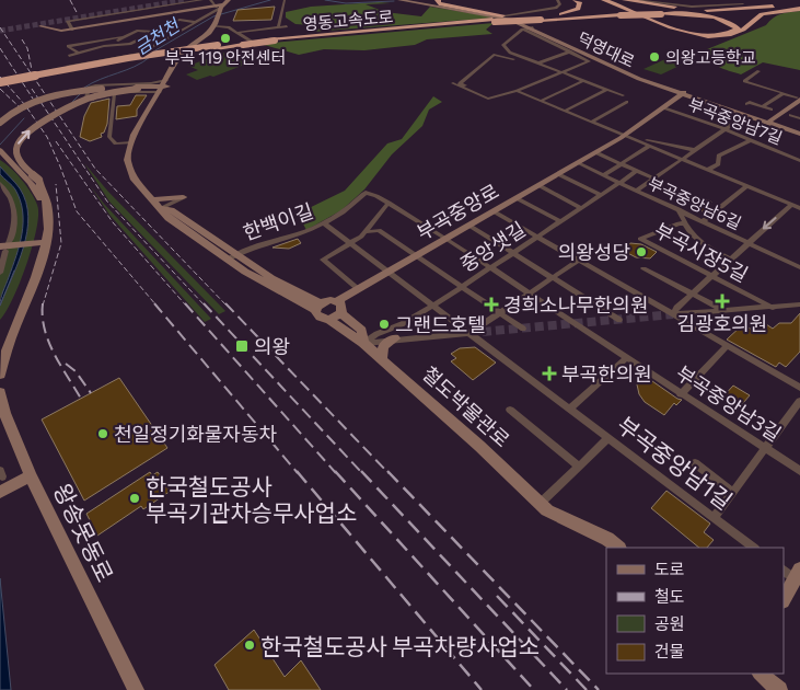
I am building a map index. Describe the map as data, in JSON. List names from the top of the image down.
{
  "streets": {
    "highway": ["영동고속도로"],
    "street": [
      "덕영대로",
      "부곡중앙남7길",
      "부곡중앙남6길",
      "부곡중앙로",
      "한백이길",
      "중앙샛길",
      "부곡시장5길",
      "부곡중앙남3길",
      "철도박물관로",
      "부곡중앙남1길",
      "왕송못동로"
    ]
  },
  "crossings": [
    ["영동고속도로", "덕영대로"],
    ["덕영대로", "부곡중앙로"],
    ["부곡중앙남7길", "부곡중앙로"],
    ["부곡중앙남6길", "부곡중앙로"],
    ["부곡중앙남6길", "중앙샛길"],
    ["부곡중앙남6길", "부곡시장5길"],
    ["부곡중앙로", "중앙샛길"],
    ["부곡중앙로", "부곡중앙남3길"],
    ["부곡중앙로", "부곡중앙남1길"],
    ["한백이길", "부곡중앙남3길"],
    ["한백이길", "부곡중앙남1길"],
    ["중앙샛길", "부곡중앙남3길"],
    ["중앙샛길", "철도박물관로"],
    ["중앙샛길", "부곡중앙남1길"]
  ],
  "water": ["금천천"],
  "places": {
    "other": [
      "부곡 119 안전센터",
      "의왕고등학교",
      "의왕성당",
      "그랜드호텔",
      "천일정기화물자동차",
      "한국철도공사 부곡기관차승무사업소",
      "한국철도공사 부곡차량사업소"
    ],
    "health": ["김광호의원", "경희소나무한의원", "부곡한의원"],
    "transit": ["의왕"]
  },
  "legend": [
    "도로",
    "철도",
    "공원",
    "건물"
  ]
}
